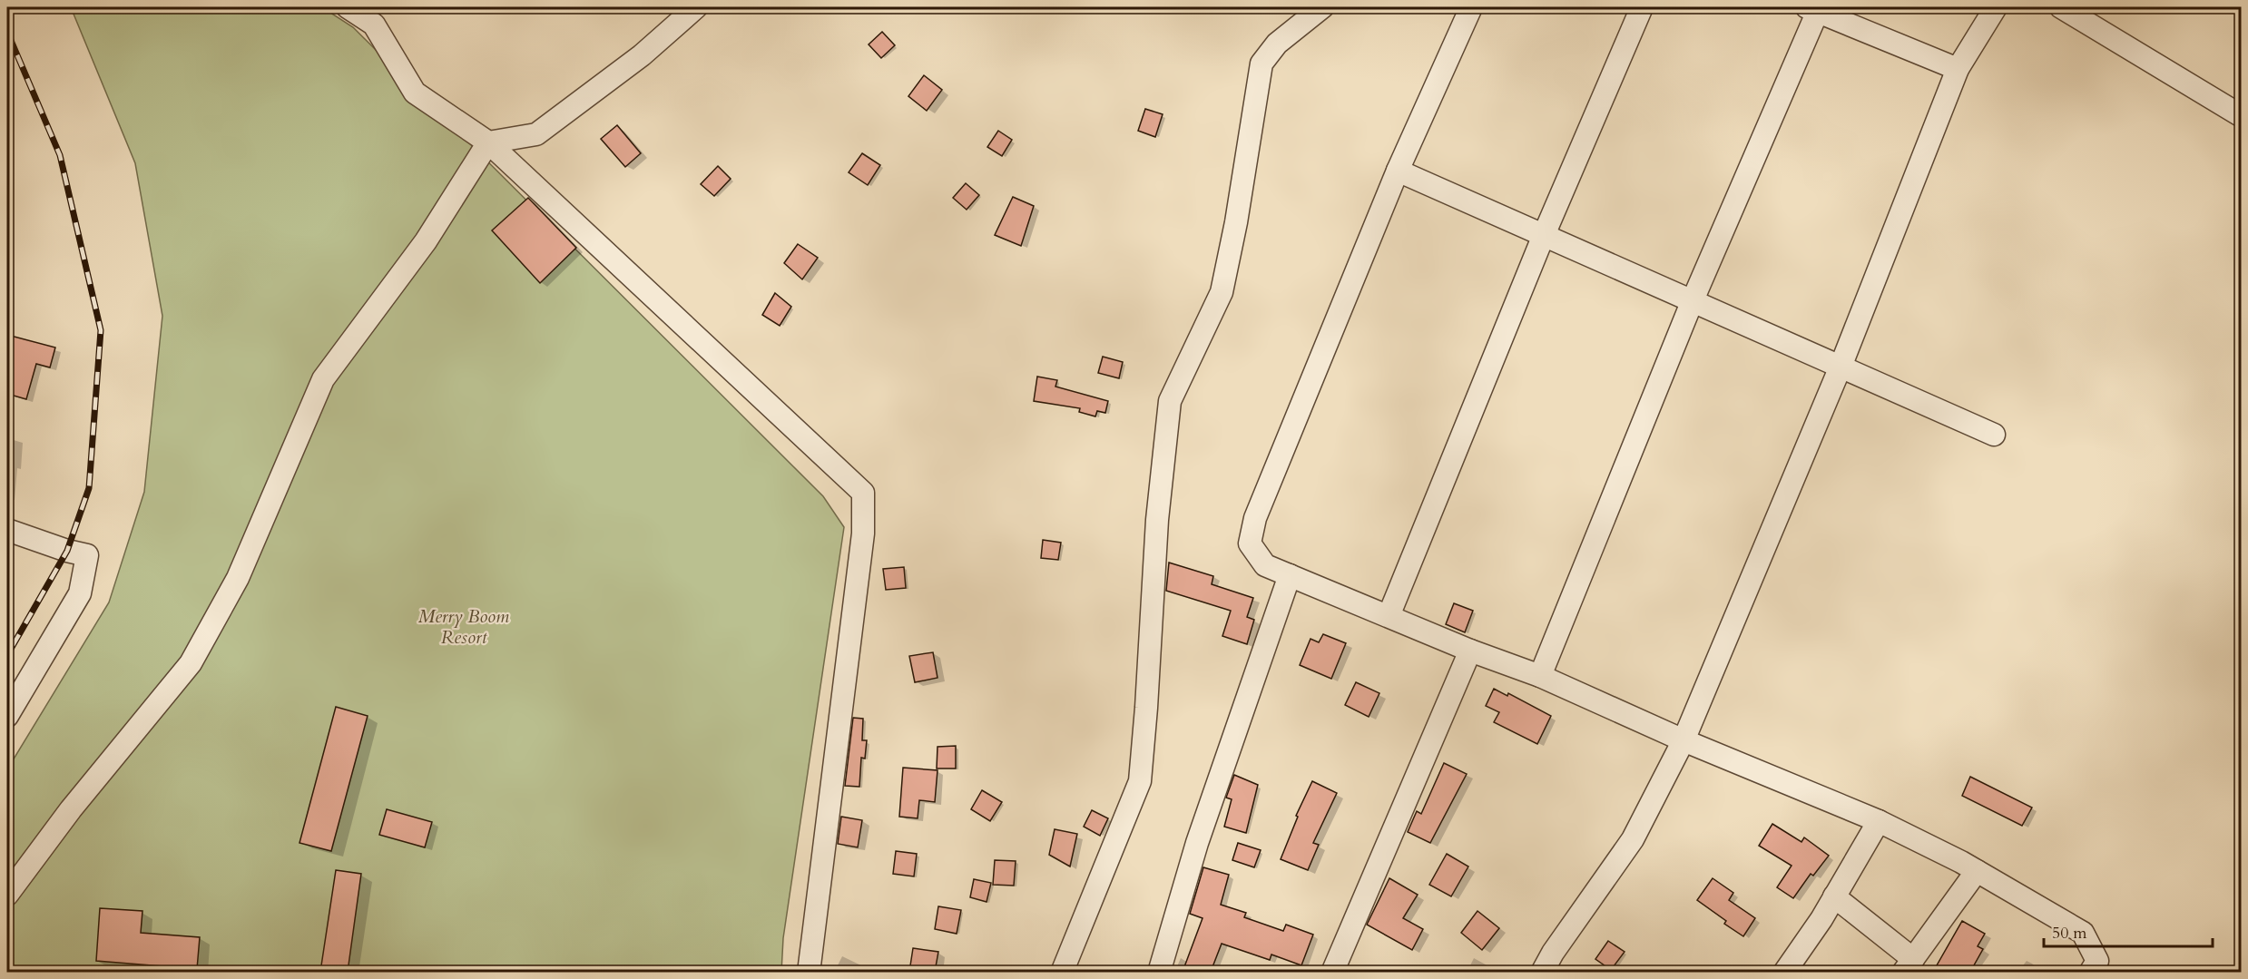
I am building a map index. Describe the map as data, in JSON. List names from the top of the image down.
{
  "parks": ["Merry Boom Resort"],
  "scale_bar": "50 m"
}
